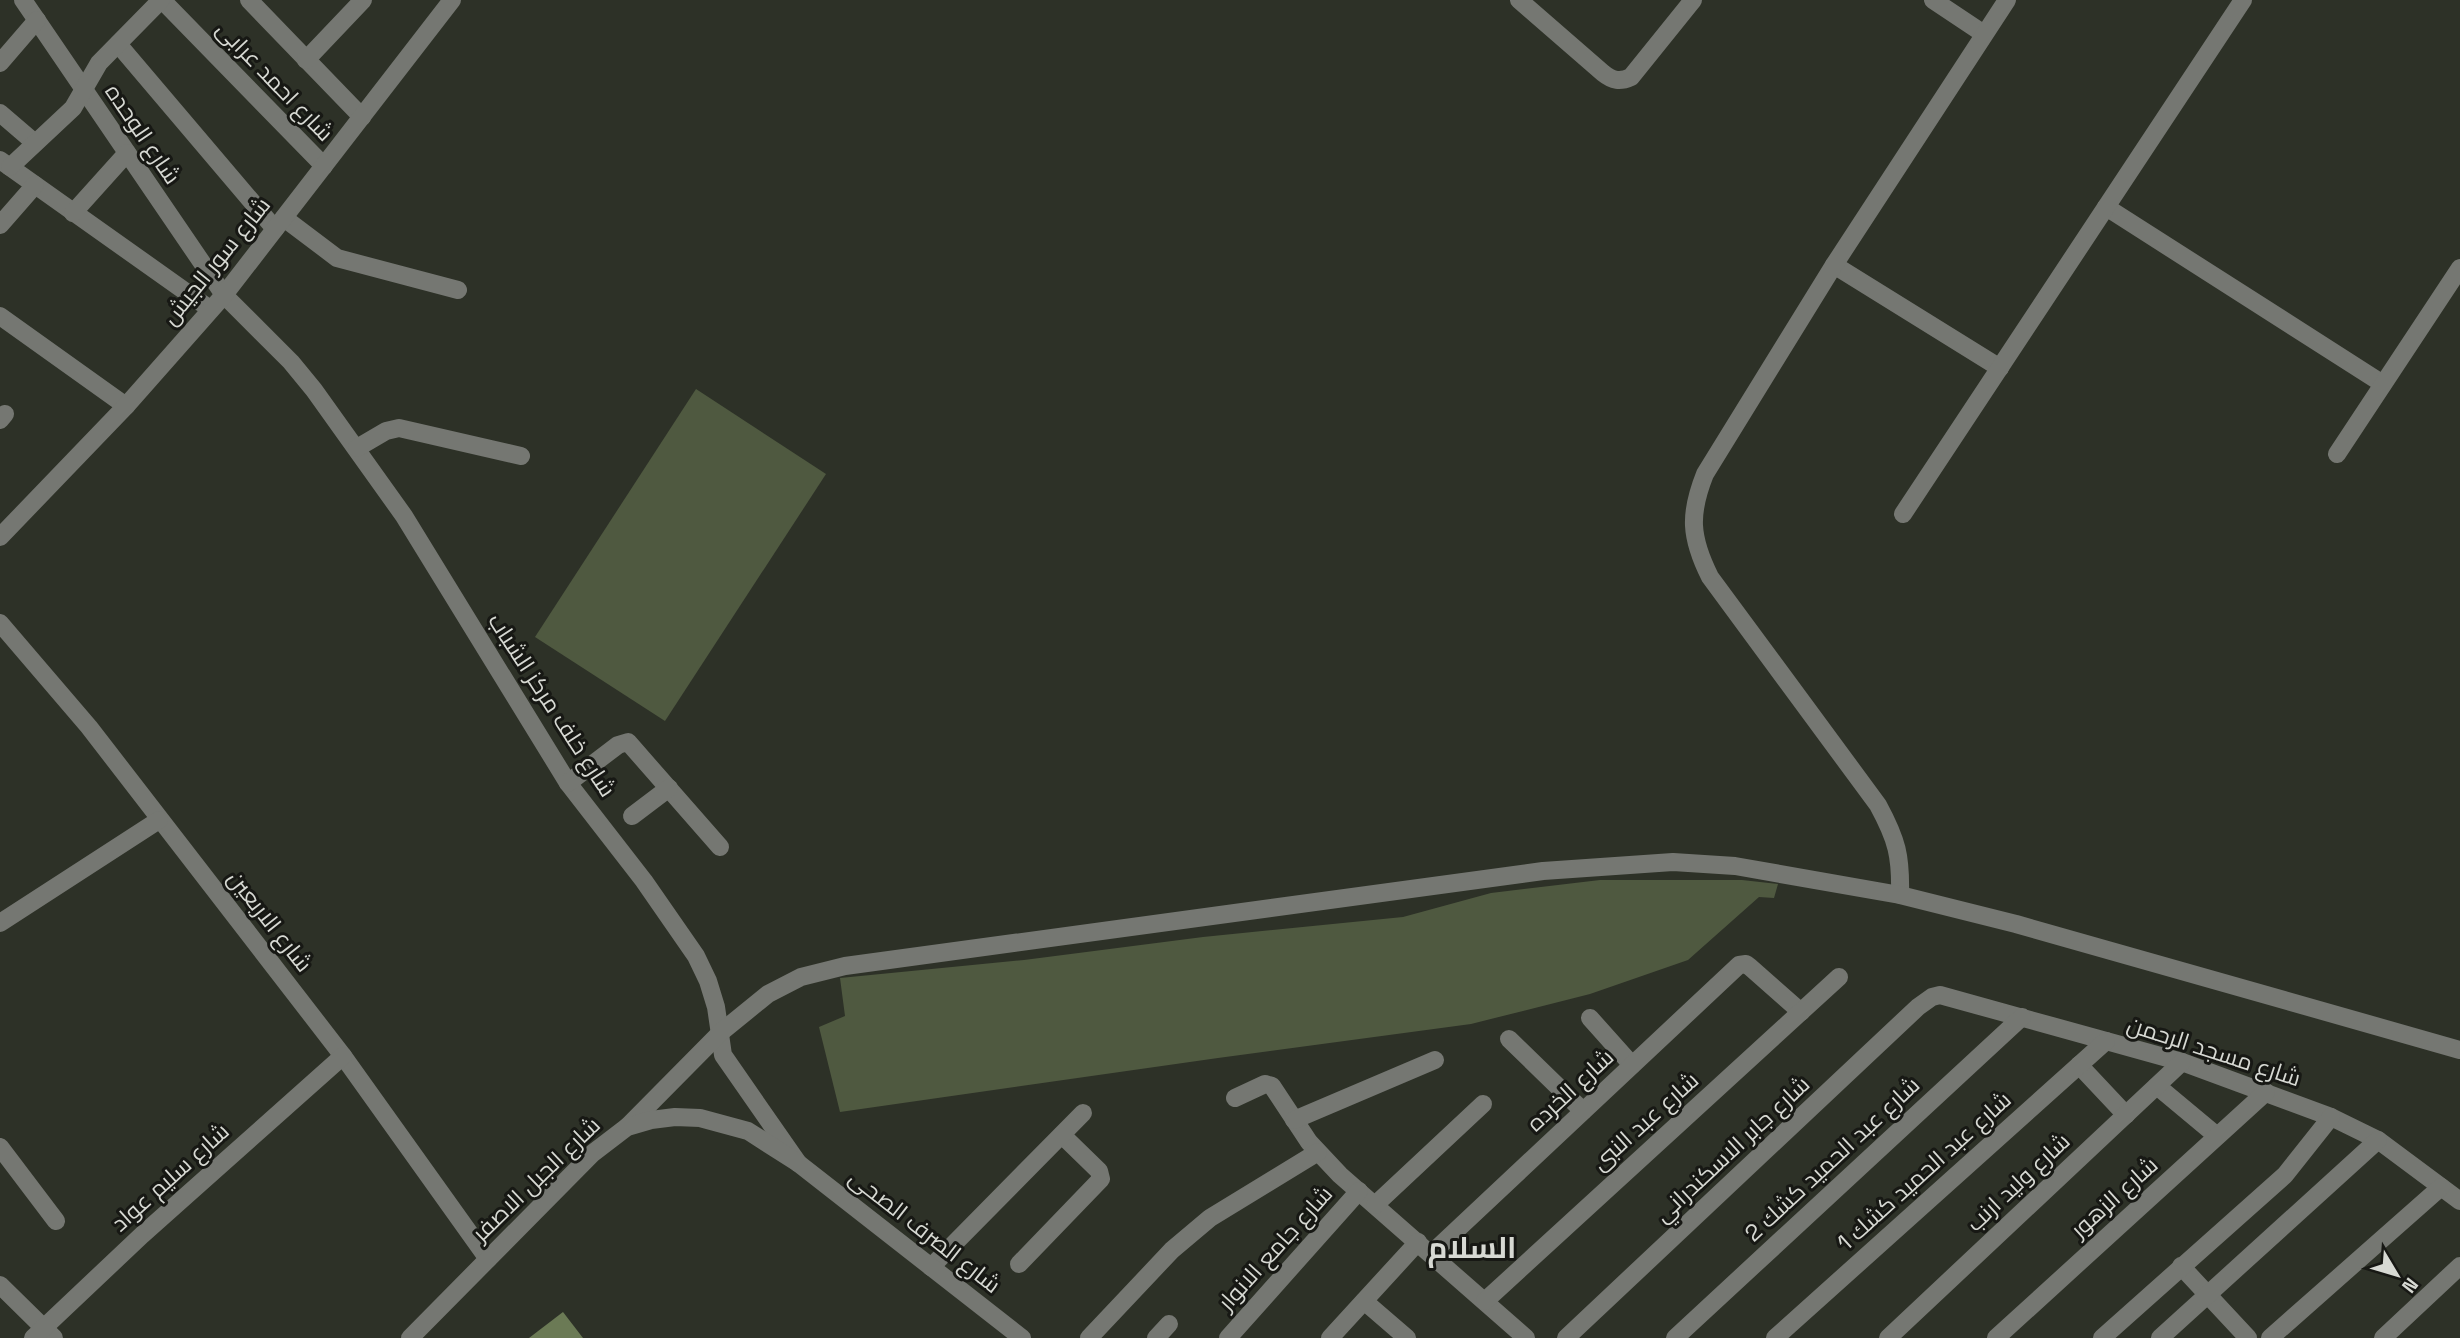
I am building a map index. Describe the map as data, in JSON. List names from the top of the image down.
{
  "streets": {
    "street": [
      "شارع احمد عرابى",
      "شارع الوحده",
      "شارع سور الجيش",
      "شارع خلف مركز الشباب",
      "شارع الاربعين",
      "شارع مسجد الرحمن",
      "شارع الخرده",
      "شارع عبد النبى",
      "شارع جابر الاسكندراني",
      "شارع عبد الحميد كشك 2",
      "شارع عبد الحميد كشك 1",
      "شارع سليم عواد",
      "شارع الجبل الاصفر",
      "شارع وليد ارنب",
      "شارع الزهور",
      "شارع الصرف الصحى",
      "شارع جامع الانوار"
    ]
  },
  "crossings": [
    ["شارع احمد عرابى", "شارع سور الجيش"],
    ["شارع الوحده", "شارع سور الجيش"],
    ["شارع الوحده", "شارع خلف مركز الشباب"],
    ["شارع سور الجيش", "شارع خلف مركز الشباب"],
    ["شارع خلف مركز الشباب", "شارع الجبل الاصفر"],
    ["شارع خلف مركز الشباب", "شارع الصرف الصحى"],
    ["شارع الاربعين", "شارع سليم عواد"],
    ["شارع الاربعين", "شارع الجبل الاصفر"],
    ["شارع مسجد الرحمن", "شارع جابر الاسكندراني"],
    ["شارع مسجد الرحمن", "شارع عبد الحميد كشك 2"],
    ["شارع مسجد الرحمن", "شارع عبد الحميد كشك 1"],
    ["شارع مسجد الرحمن", "شارع وليد ارنب"],
    ["شارع مسجد الرحمن", "شارع الزهور"],
    ["شارع الخرده", "شارع عبد النبى"],
    ["شارع الجبل الاصفر", "شارع الصرف الصحى"]
  ],
  "districts": ["السلام"],
  "north": "bottom right"
}
